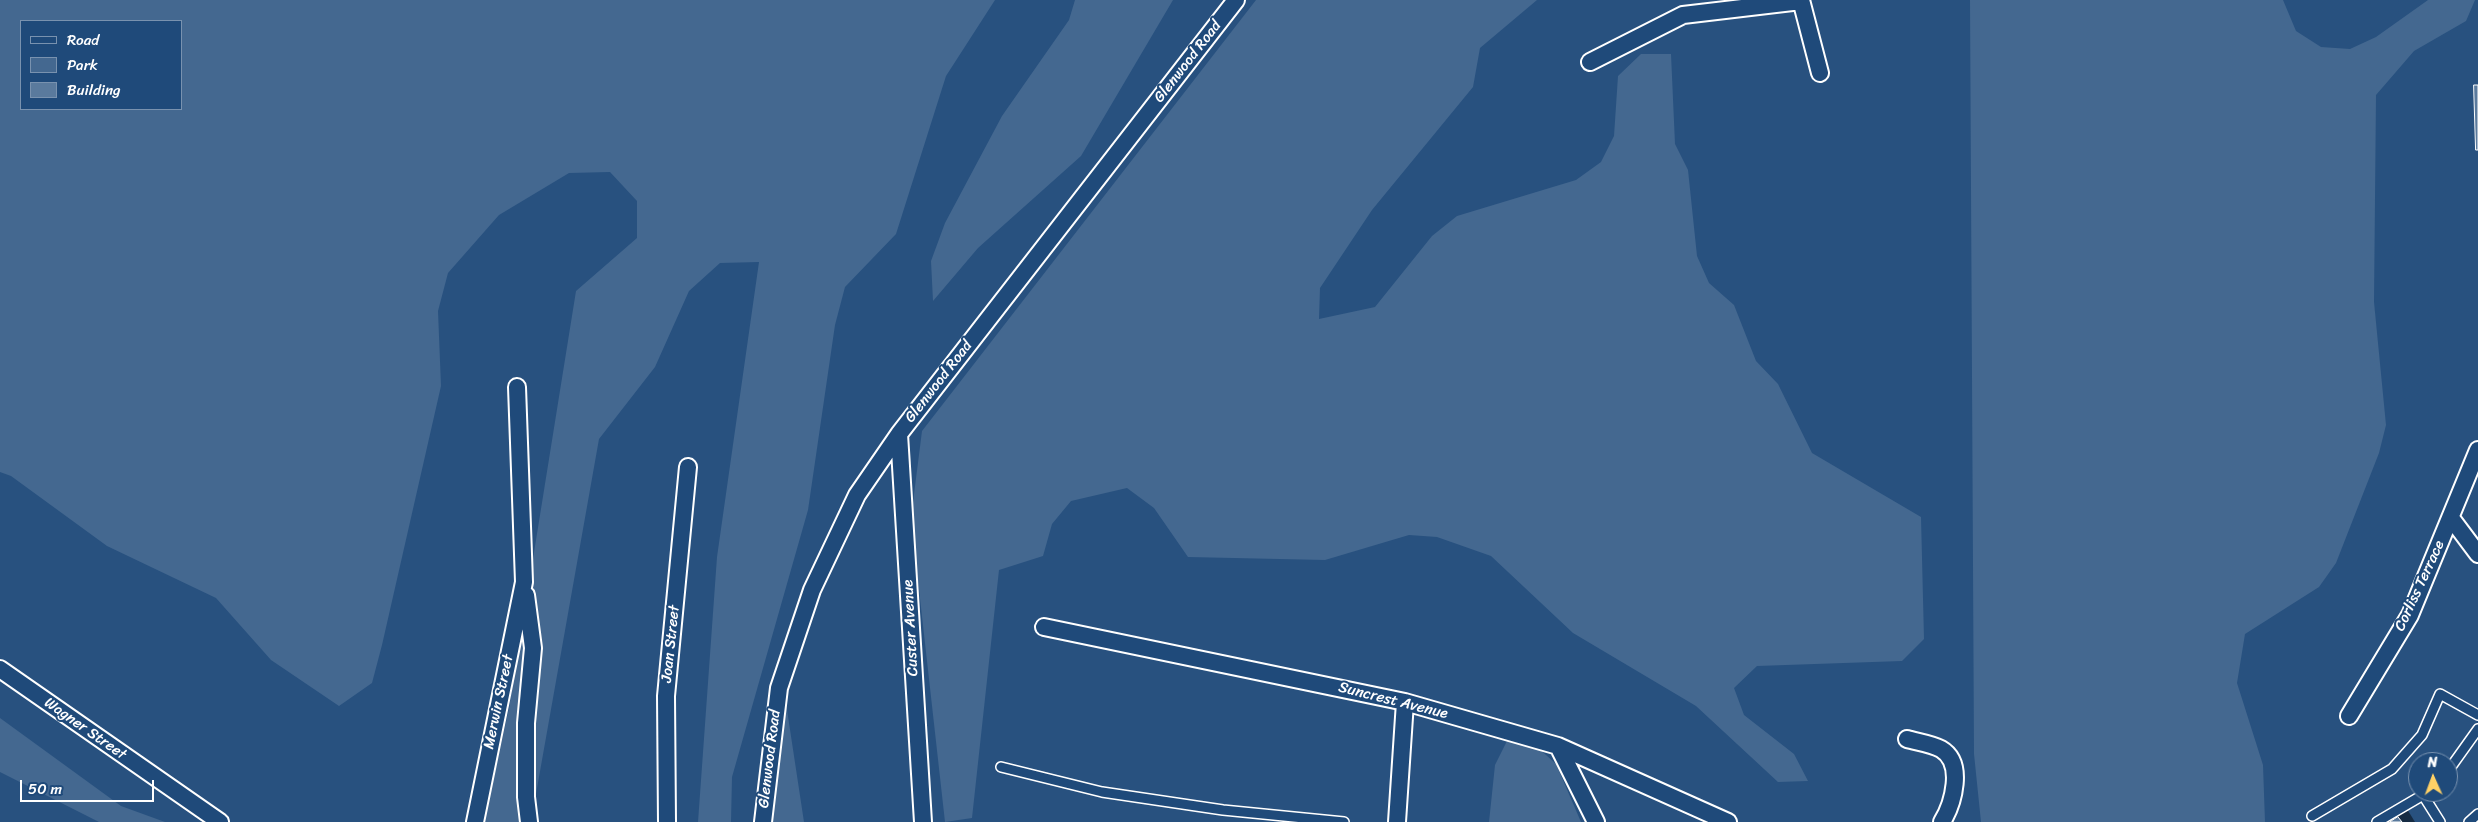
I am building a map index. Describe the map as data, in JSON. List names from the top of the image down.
{
  "streets": {
    "street": [
      "Glenwood Road",
      "Corliss Terrace",
      "Custer Avenue",
      "Joan Street",
      "Suncrest Avenue",
      "Merwin Street",
      "Wagner Street"
    ]
  },
  "crossings": [
    ["Glenwood Road", "Custer Avenue"]
  ],
  "legend": ["Road", "Park", "Building"],
  "scale_bar": "50 m",
  "north": "top"
}
